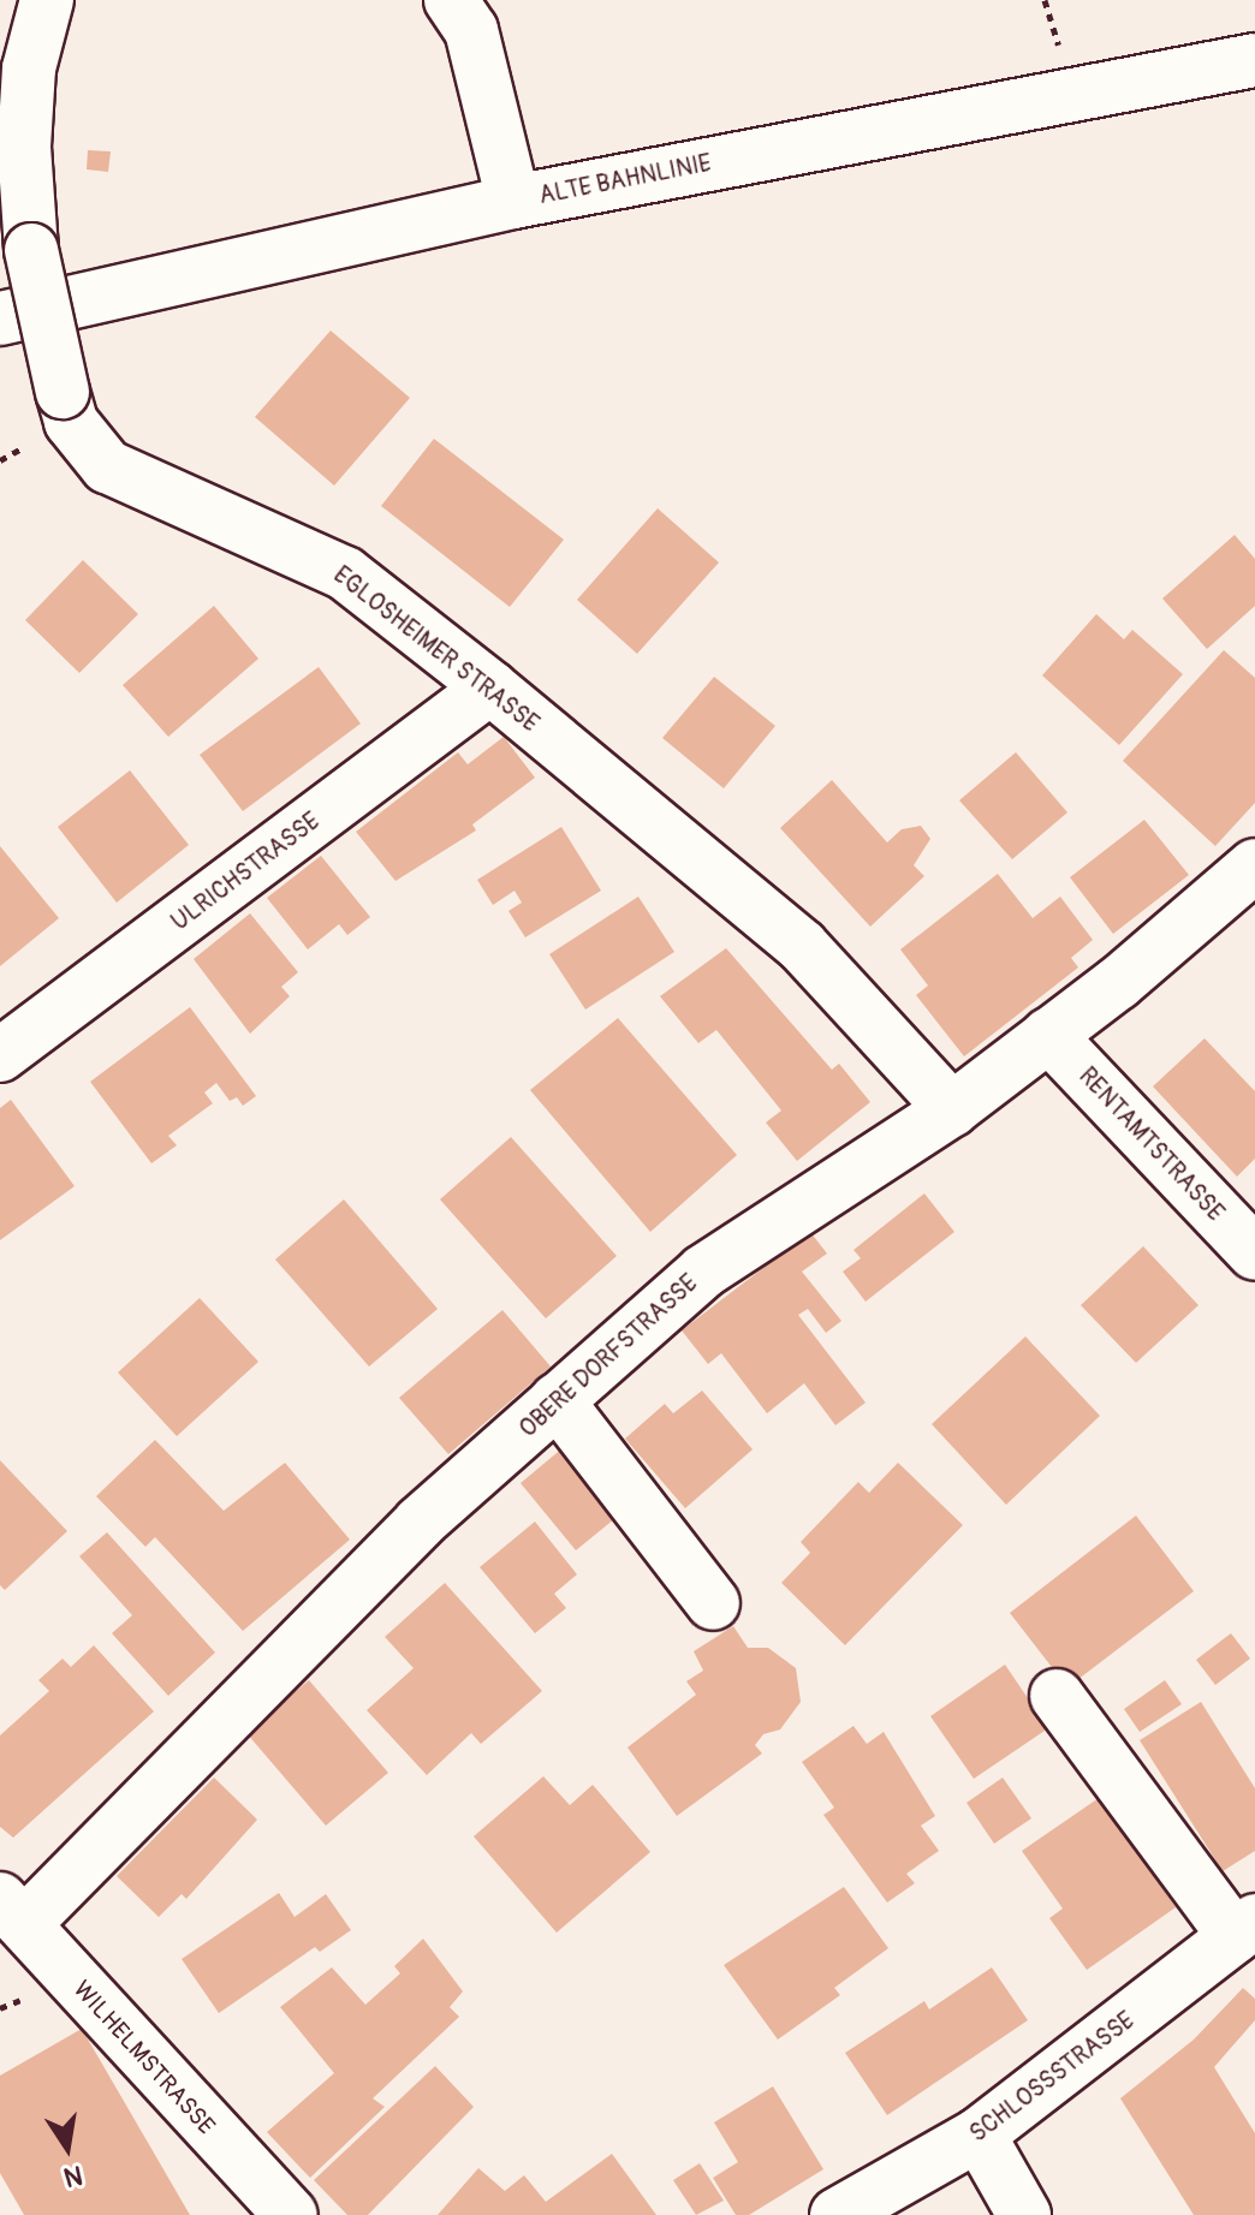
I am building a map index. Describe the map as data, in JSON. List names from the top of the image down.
{
  "streets": {
    "street": [
      "ALTE BAHNLINIE",
      "EGLOSHEIMER STRASSE",
      "ULRICHSTRASSE",
      "RENTAMTSTRASSE",
      "OBERE DORFSTRASSE",
      "WILHELMSTRASSE",
      "SCHLOSSSTRASSE"
    ]
  },
  "crossings": [
    ["EGLOSHEIMER STRASSE", "ULRICHSTRASSE"],
    ["EGLOSHEIMER STRASSE", "OBERE DORFSTRASSE"],
    ["RENTAMTSTRASSE", "OBERE DORFSTRASSE"],
    ["OBERE DORFSTRASSE", "WILHELMSTRASSE"]
  ],
  "north": "bottom"
}
